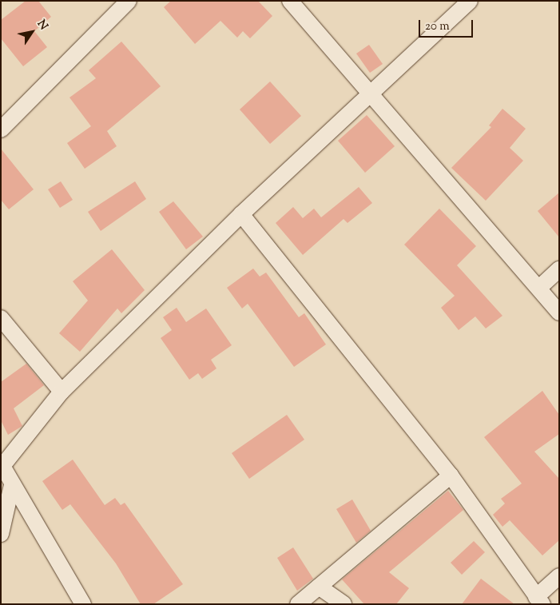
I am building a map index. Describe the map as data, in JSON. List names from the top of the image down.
{
  "scale_bar": "20 m",
  "north": "top right"
}
